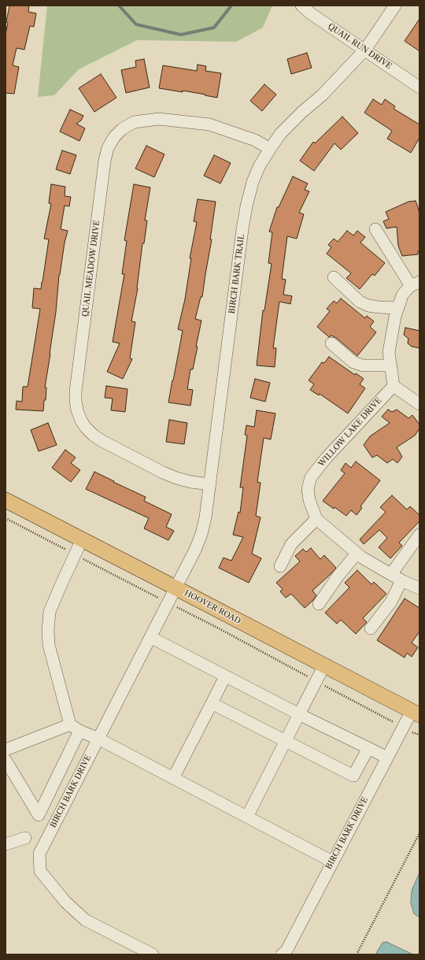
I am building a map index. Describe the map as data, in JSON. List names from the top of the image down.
{
  "streets": {
    "main road": ["HOOVER ROAD"],
    "street": [
      "QUAIL RUN DRIVE",
      "QUAIL MEADOW DRIVE",
      "BIRCH BARK TRAIL",
      "WILLOW LAKE DRIVE",
      "BIRCH BARK DRIVE"
    ]
  },
  "crossings": [
    ["QUAIL RUN DRIVE", "BIRCH BARK TRAIL"],
    ["QUAIL MEADOW DRIVE", "BIRCH BARK TRAIL"],
    ["BIRCH BARK TRAIL", "HOOVER ROAD"],
    ["BIRCH BARK TRAIL", "BIRCH BARK DRIVE"],
    ["HOOVER ROAD", "BIRCH BARK DRIVE"]
  ]
}
